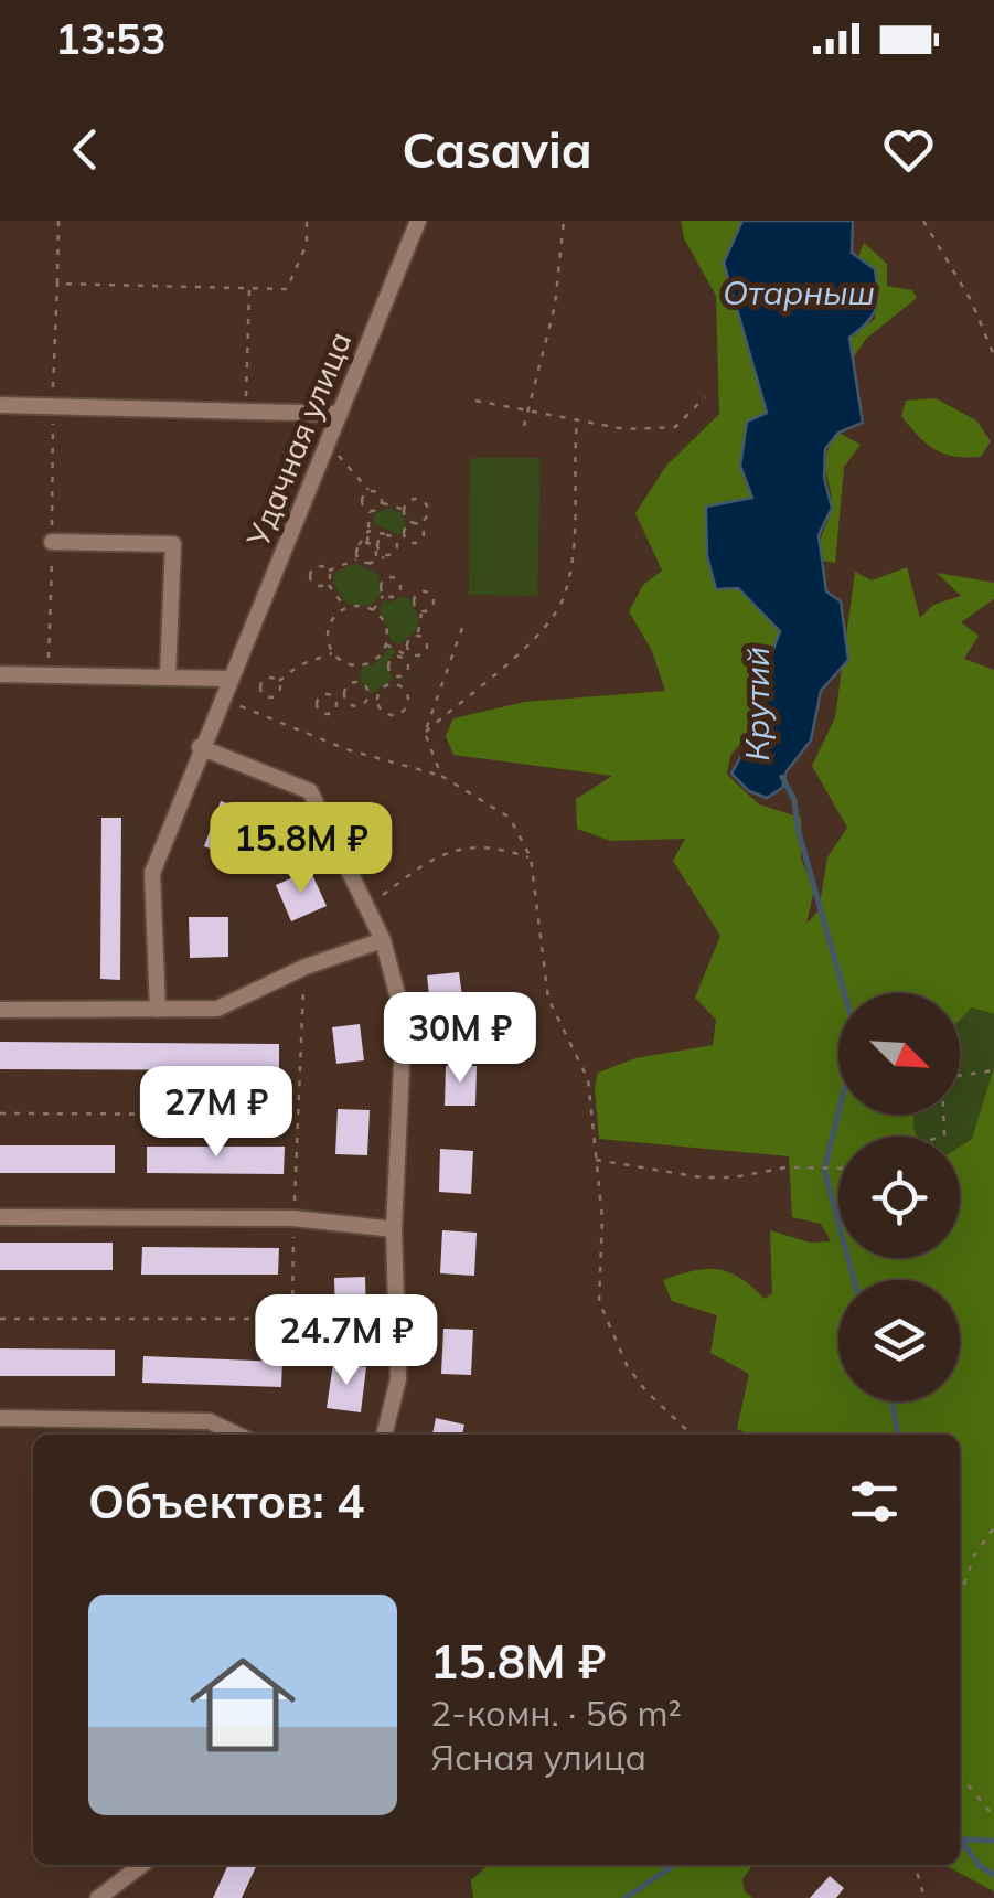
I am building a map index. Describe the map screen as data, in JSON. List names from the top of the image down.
{
  "streets": {
    "street": ["Удачная улица"]
  },
  "water": ["Отарныш", "Крутий"],
  "north": "bottom right",
  "page": {
    "status": "13:53",
    "header": "Casavia",
    "price": [
      "15.8M ₽",
      "30M ₽",
      "27M ₽",
      "24.7M ₽"
    ],
    "heading": "Объектов: 4",
    "list": [
      {
        "name": "15.8M ₽",
        "note": "2-комн. · 56 m² · Ясная улица"
      }
    ]
  }
}
